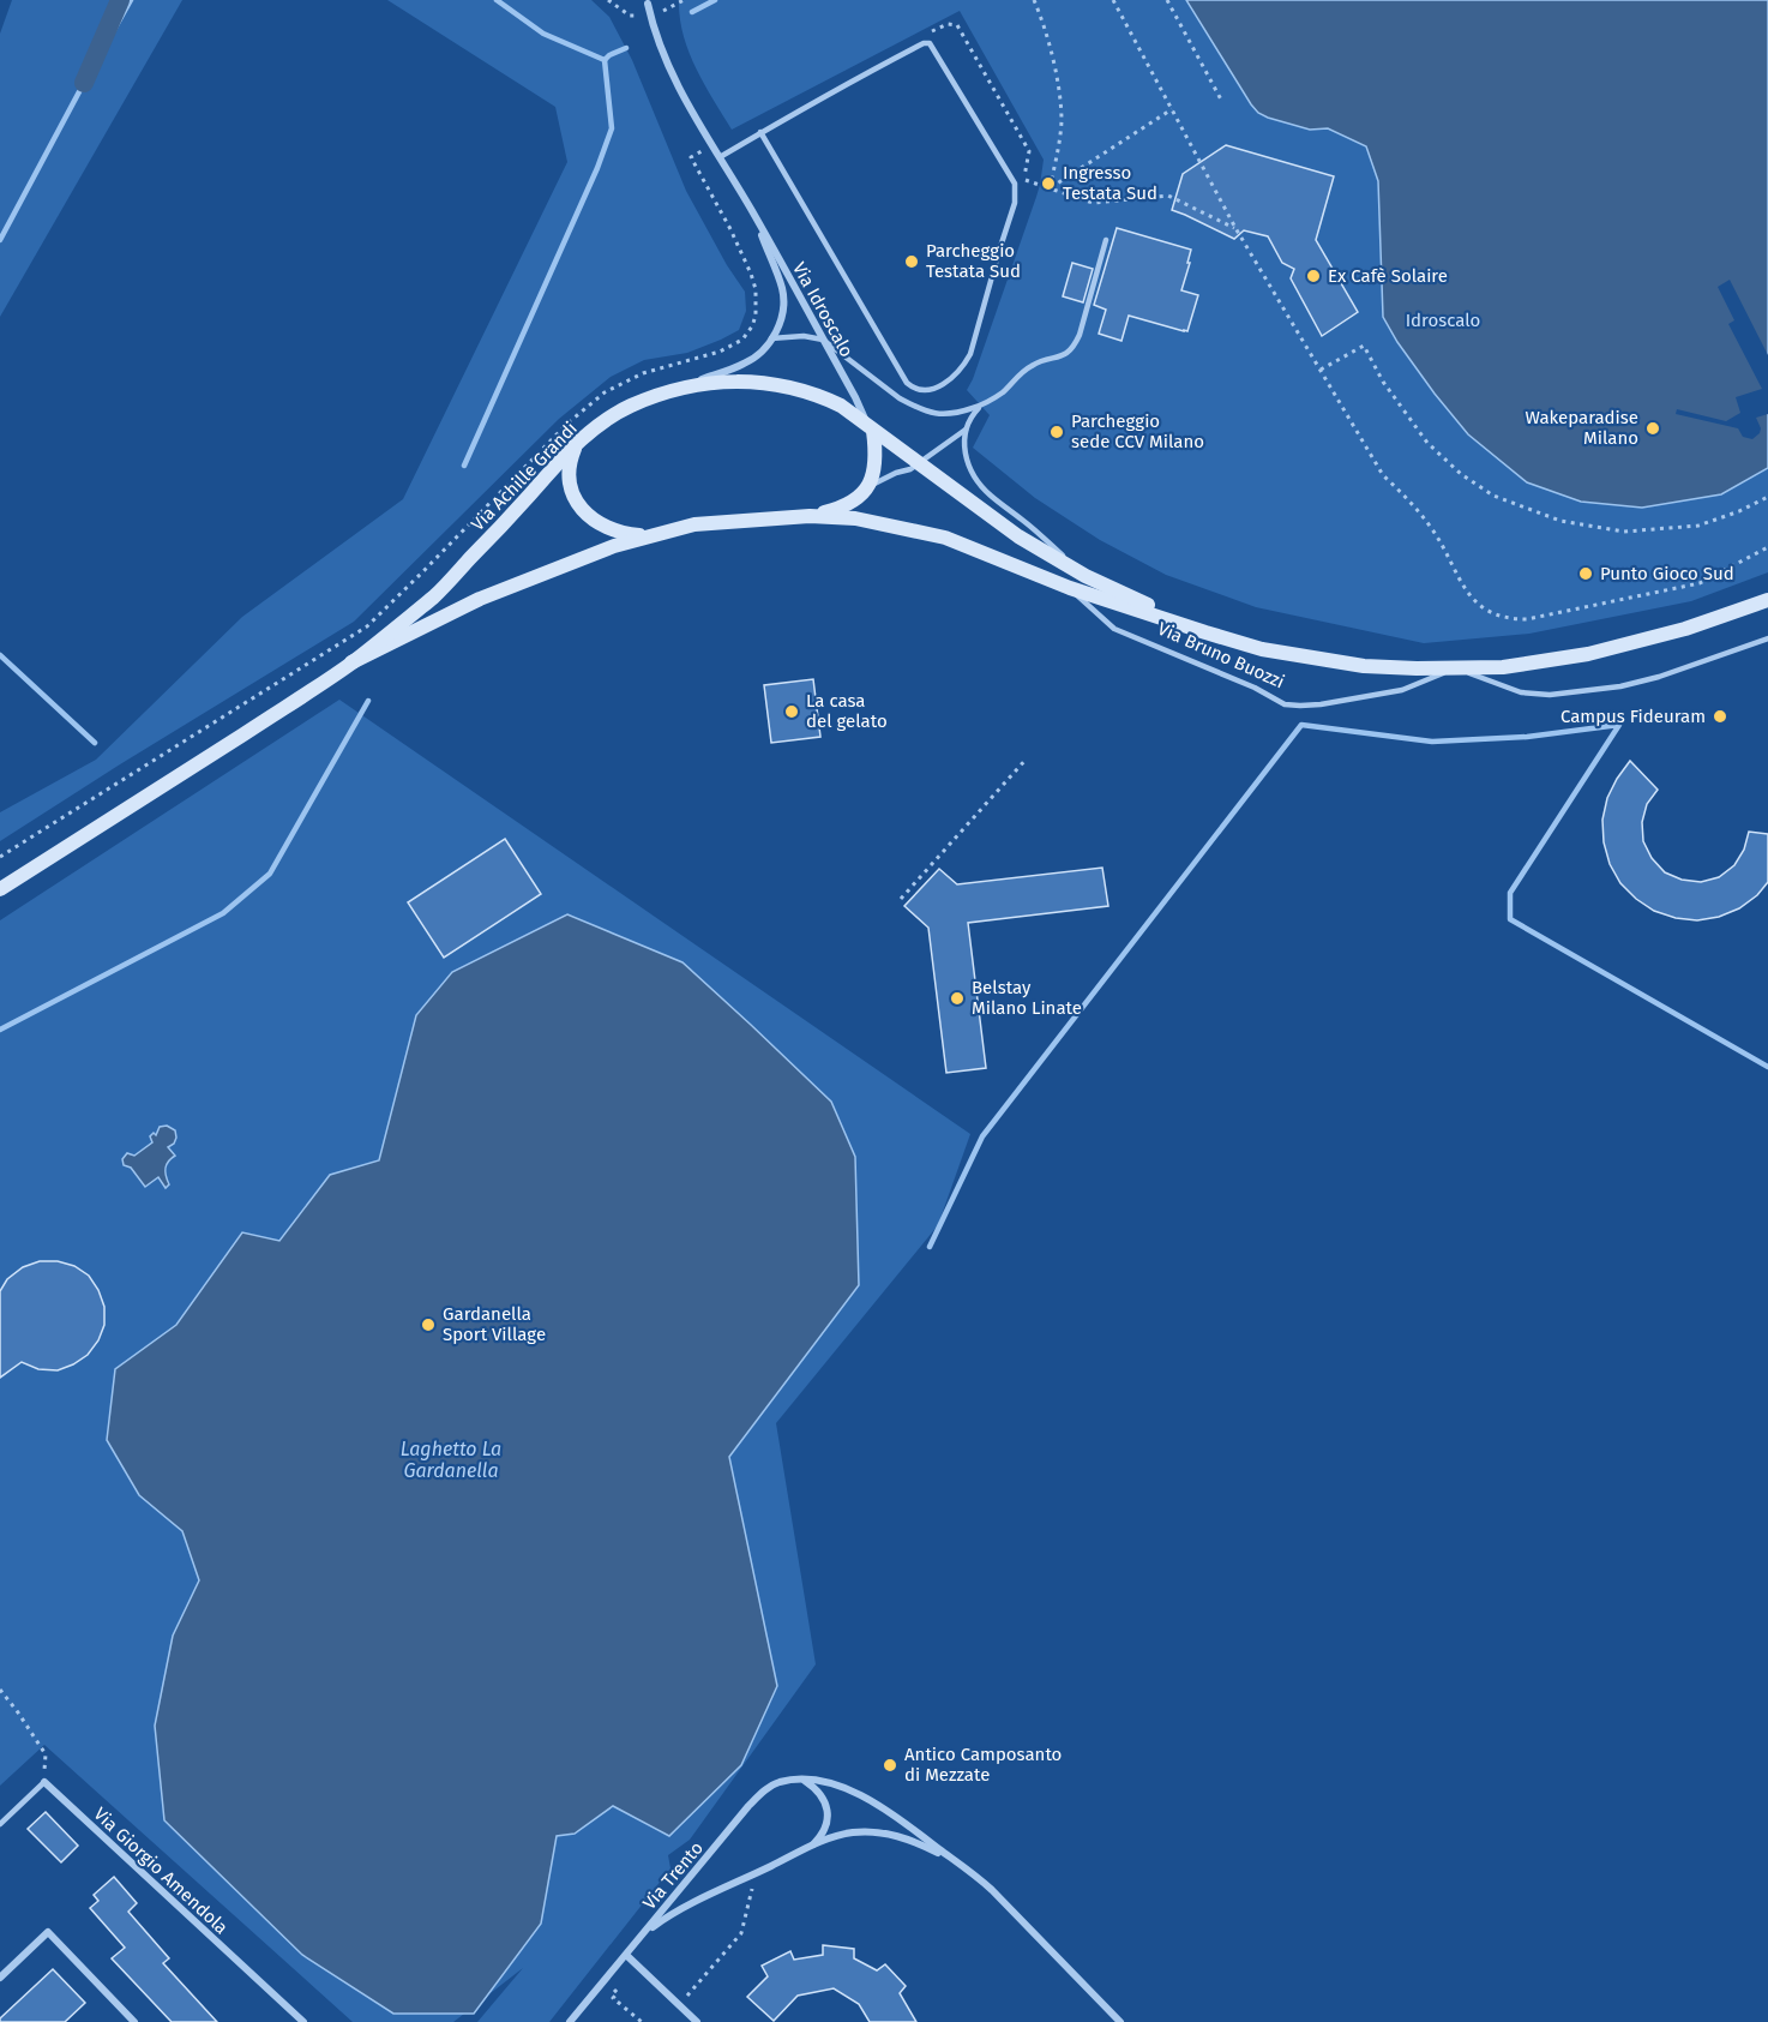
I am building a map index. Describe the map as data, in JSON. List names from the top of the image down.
{
  "streets": {
    "main road": ["Via Achille Grandi", "Via Bruno Buozzi"],
    "street": ["Via Idroscalo", "Via Giorgio Amendola", "Via Trento"]
  },
  "crossings": [
    ["Via Idroscalo", "Via Achille Grandi"],
    ["Via Idroscalo", "Via Bruno Buozzi"],
    ["Via Achille Grandi", "Via Bruno Buozzi"]
  ],
  "water": ["Laghetto La Gardanella"],
  "parks": ["Idroscalo"],
  "places": [
    "Ingresso Testata Sud",
    "Parcheggio Testata Sud",
    "Ex Cafè Solaire",
    "Wakeparadise Milano",
    "Parcheggio sede CCV Milano",
    "Punto Gioco Sud",
    "La casa del gelato",
    "Campus Fideuram",
    "Belstay Milano Linate",
    "Gardanella Sport Village",
    "Antico Camposanto di Mezzate"
  ]
}
